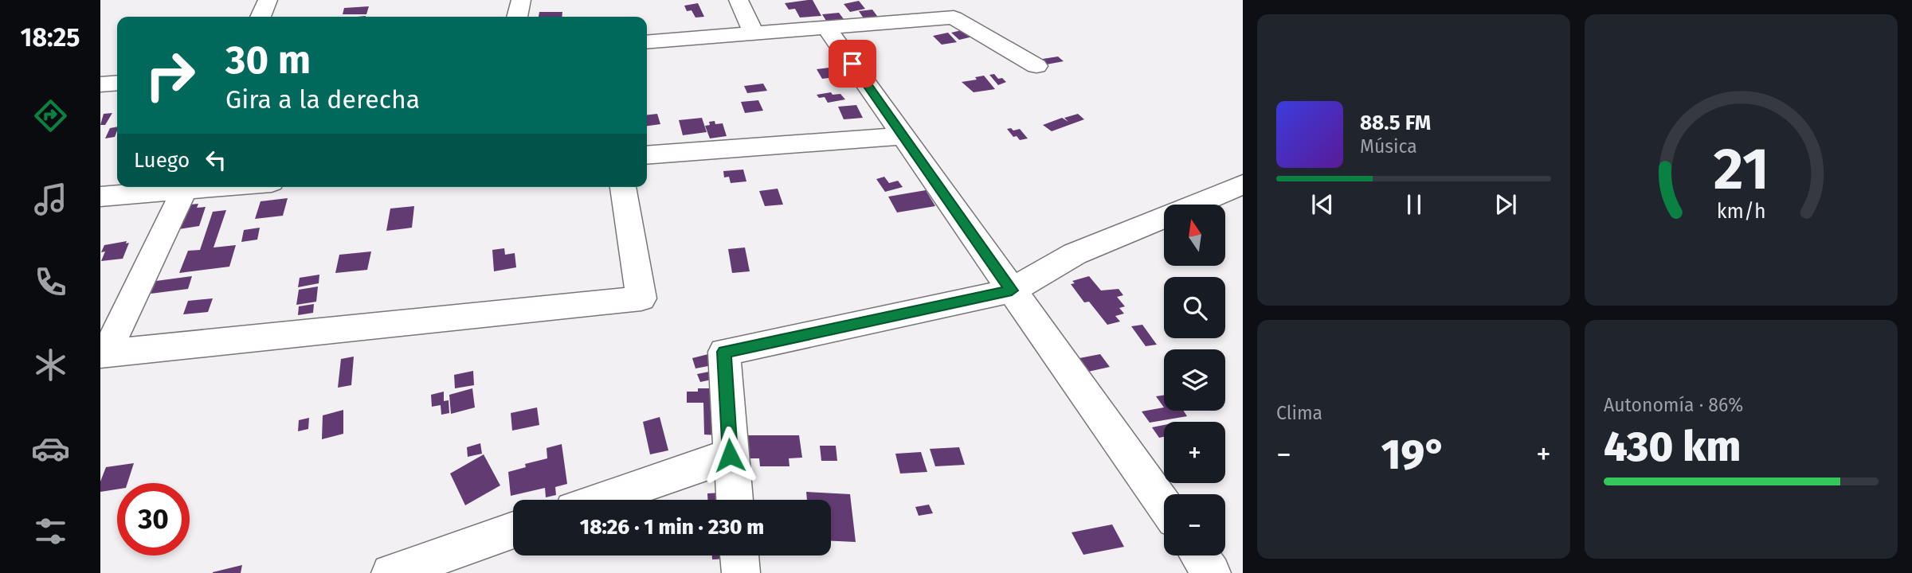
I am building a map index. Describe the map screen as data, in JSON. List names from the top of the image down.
{
  "north": "top",
  "page": {
    "tabs": "18:25",
    "turn": ["30 m", "Gira a la derecha"],
    "song": ["88.5 FM", "Música"],
    "then": "Luego",
    "map_buttons": ["+", "−"],
    "tile": [
      "Clima",
      ["Autonomía · 86%", "430 km"]
    ],
    "heat": ["−", "19°", "+"],
    "limit": "30",
    "trip": "18:26 · 1 min · 230 m",
    "gauge": ["21", "km/h"]
  }
}
